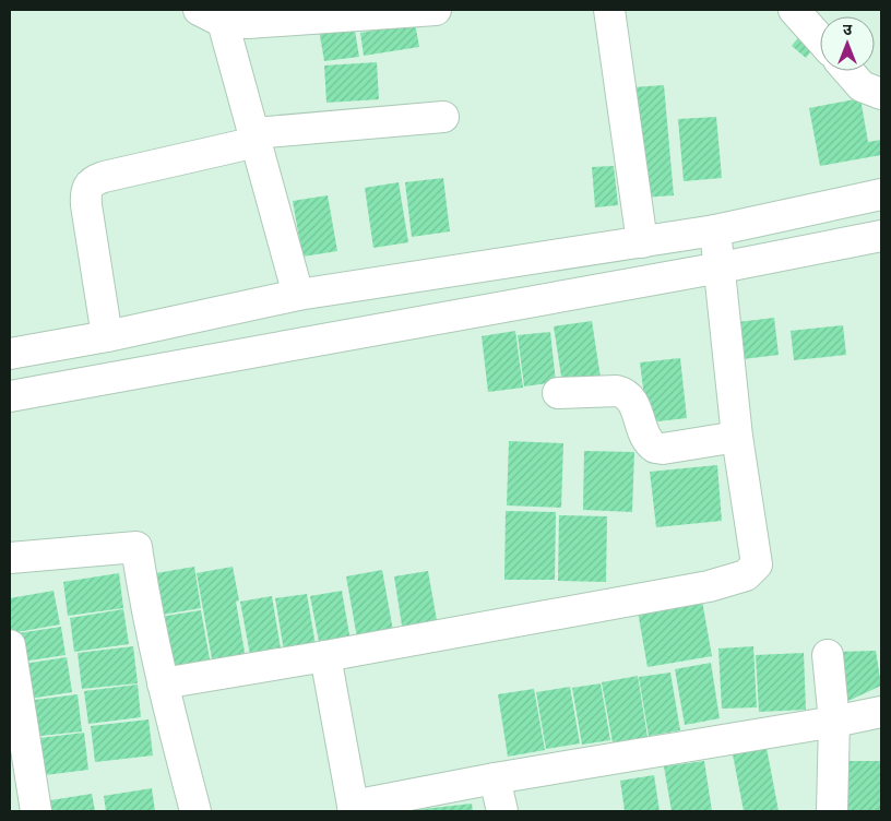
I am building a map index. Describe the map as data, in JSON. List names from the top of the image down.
{
  "north": "top"
}
